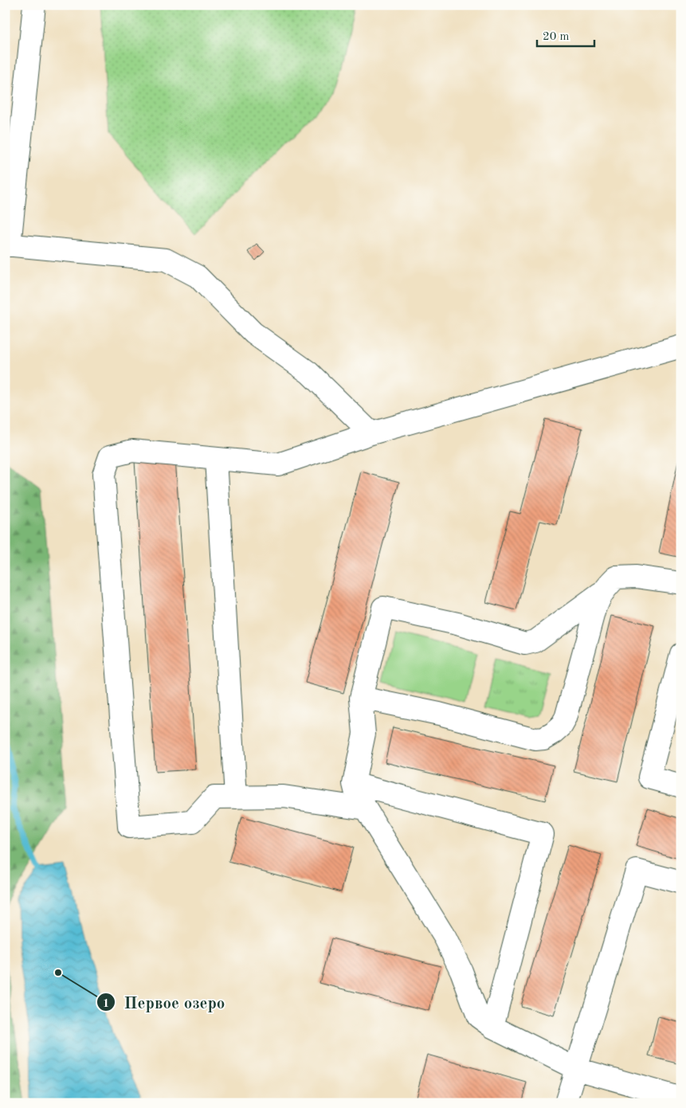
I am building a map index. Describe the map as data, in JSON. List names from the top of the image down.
{
  "places": ["Первое озеро"],
  "scale_bar": "20 m"
}
